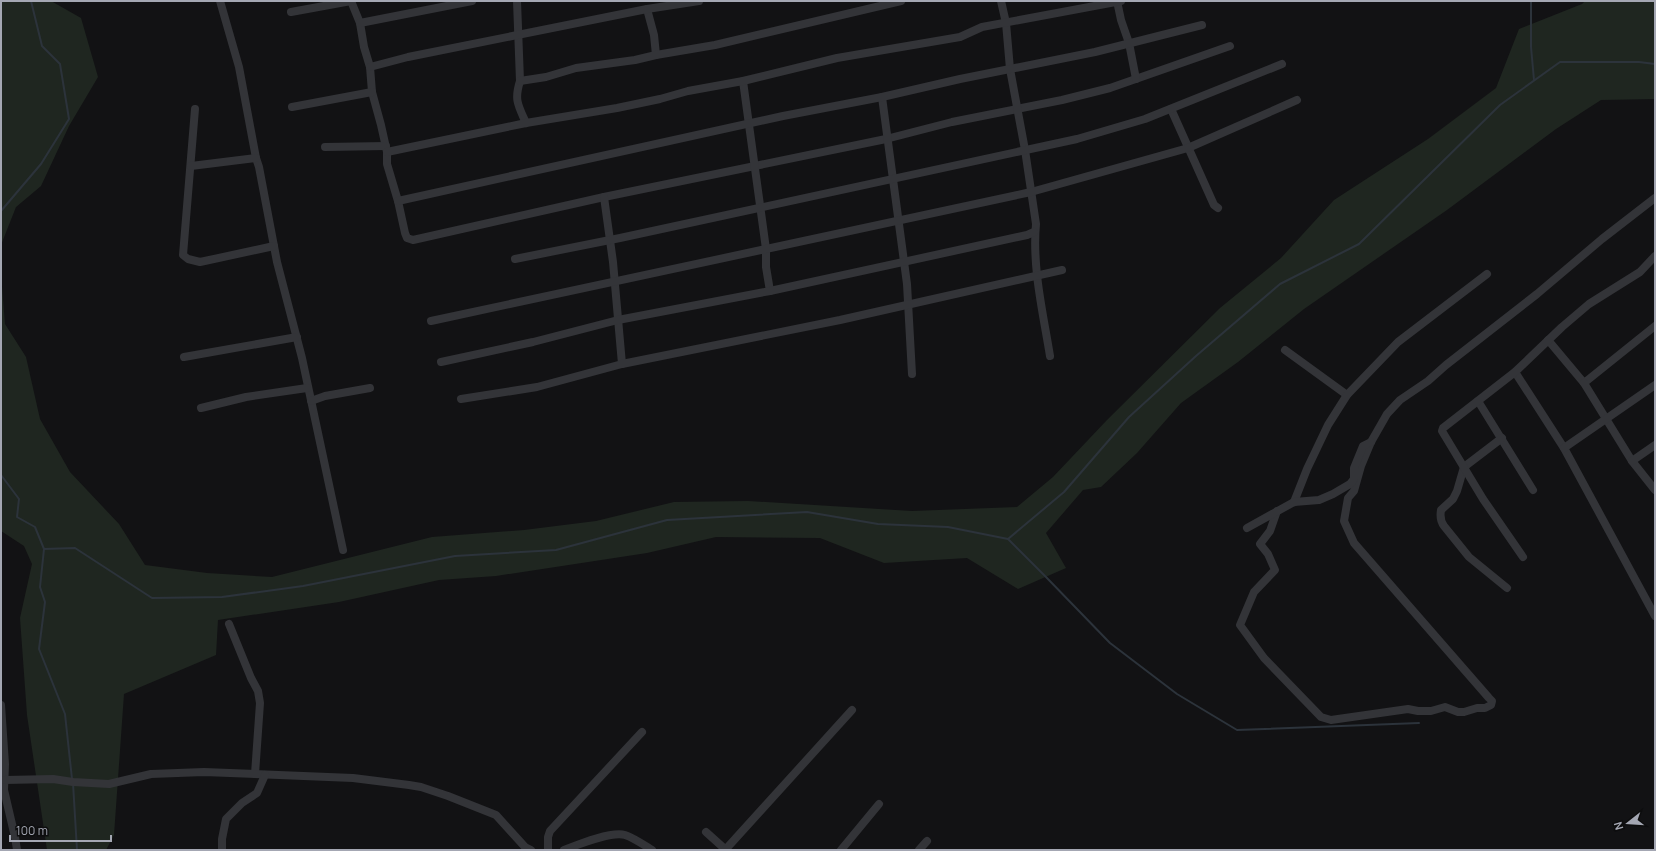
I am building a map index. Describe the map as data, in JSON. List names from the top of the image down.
{
  "scale_bar": "100 m",
  "north": "left"
}
